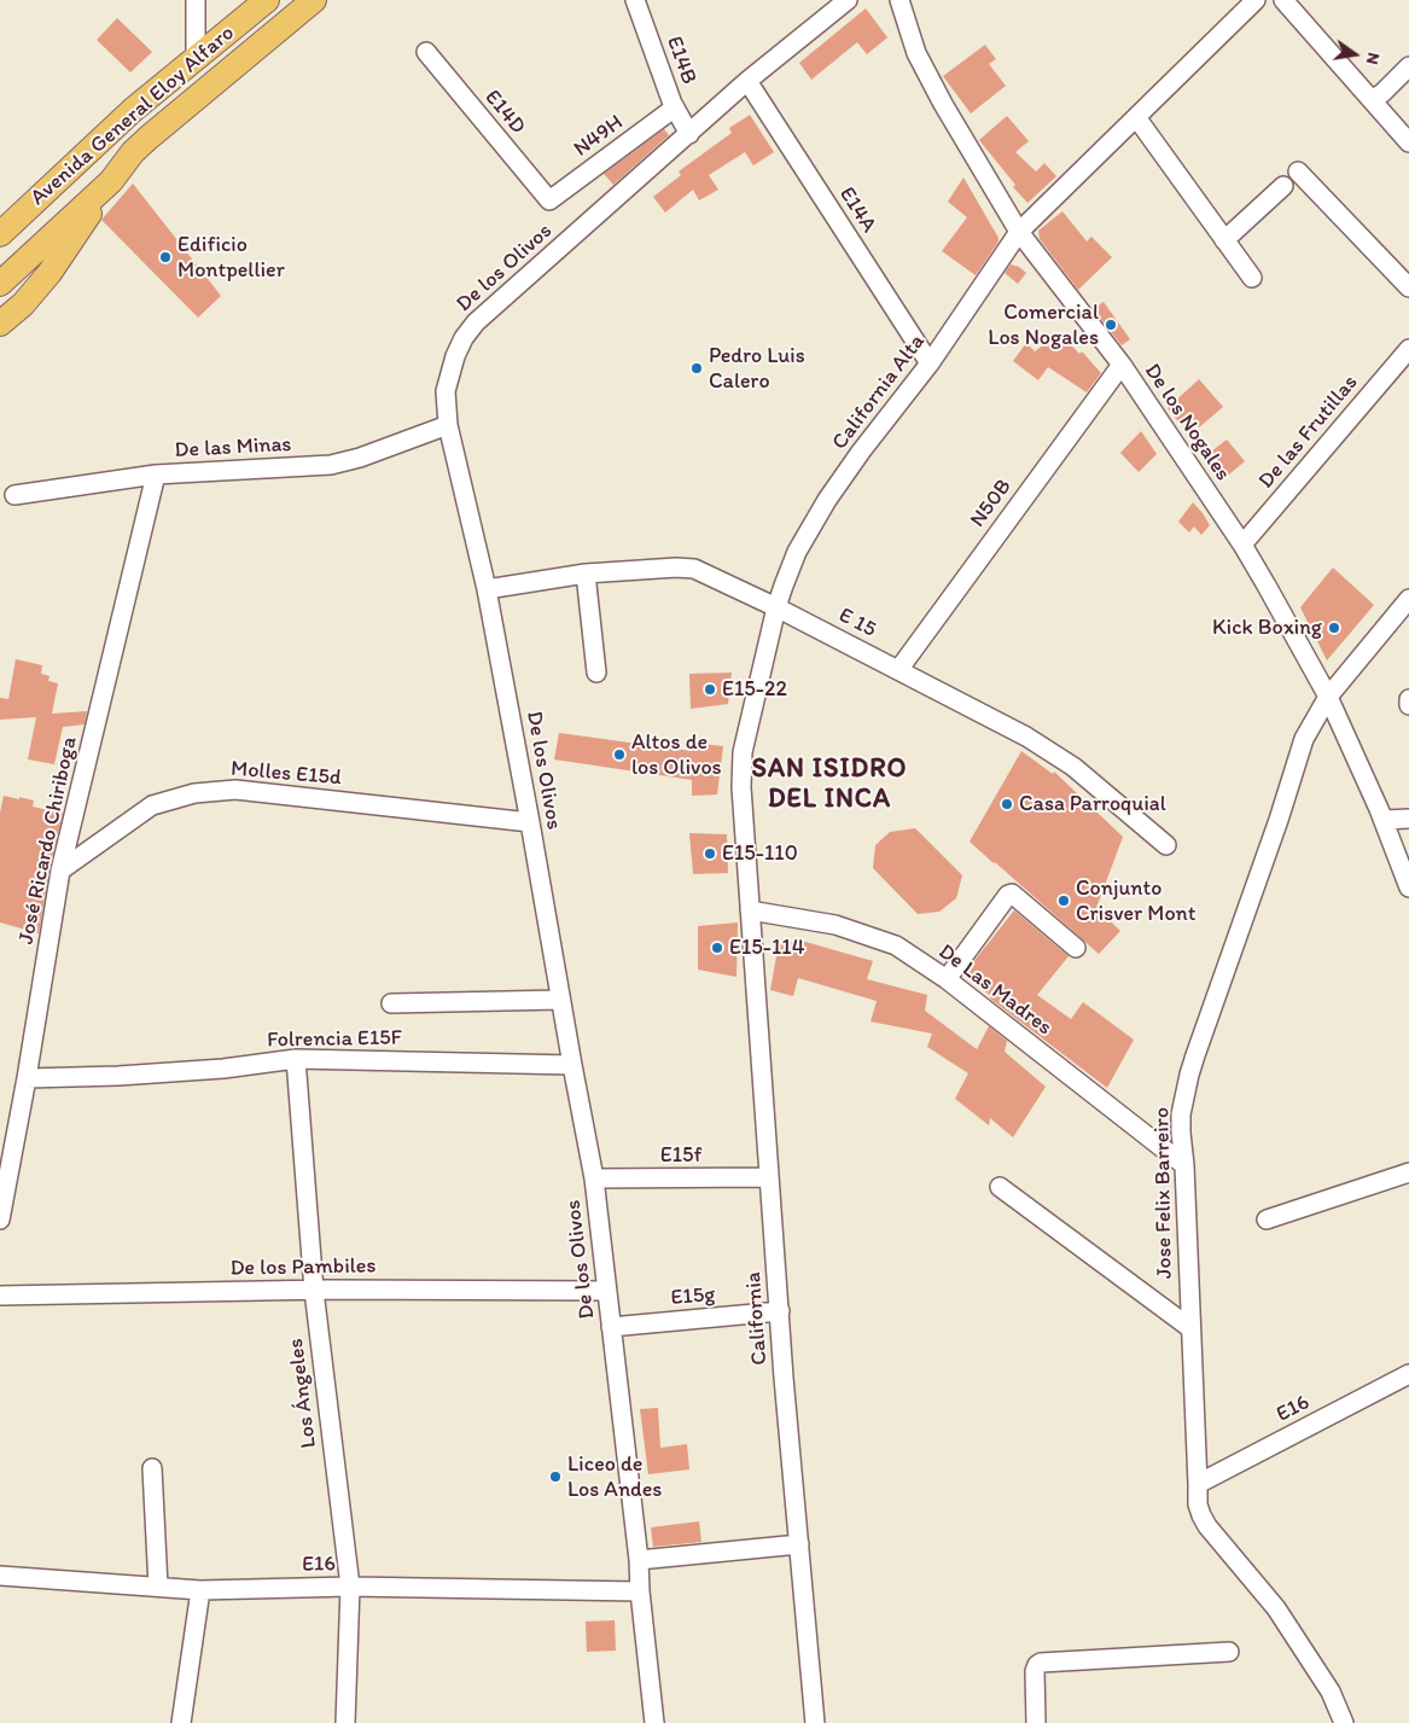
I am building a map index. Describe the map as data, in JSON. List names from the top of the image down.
{
  "streets": {
    "main road": ["Avenida General Eloy Alfaro"],
    "street": [
      "E14B",
      "E14D",
      "N49H",
      "E14A",
      "De los Olivos",
      "California Alta",
      "De los Nogales",
      "De las Frutillas",
      "De las Minas",
      "N50B",
      "E 15",
      "Molles E15d",
      "José Ricardo Chiriboga",
      "De Las Madres",
      "Folrencia E15F",
      "E15f",
      "Jose Felix Barreiro",
      "De los Pambiles",
      "E15g",
      "California",
      "Los Ángeles",
      "E16"
    ]
  },
  "crossings": [
    ["E14B", "N49H"],
    ["E14B", "De los Olivos"],
    ["E14D", "N49H"],
    ["E14A", "De los Olivos"],
    ["E14A", "California Alta"],
    ["De los Olivos", "De las Minas"],
    ["De los Olivos", "E 15"],
    ["De los Olivos", "Molles E15d"],
    ["De los Olivos", "Folrencia E15F"],
    ["De los Olivos", "E15f"],
    ["De los Olivos", "De los Pambiles"],
    ["De los Olivos", "E15g"],
    ["De los Olivos", "E16"],
    ["California Alta", "De los Nogales"],
    ["California Alta", "E 15"],
    ["California Alta", "De Las Madres"],
    ["California Alta", "California"],
    ["De los Nogales", "De las Frutillas"],
    ["De los Nogales", "N50B"],
    ["De los Nogales", "Jose Felix Barreiro"],
    ["De las Minas", "José Ricardo Chiriboga"],
    ["N50B", "E 15"],
    ["Molles E15d", "José Ricardo Chiriboga"],
    ["José Ricardo Chiriboga", "Folrencia E15F"],
    ["De Las Madres", "Jose Felix Barreiro"],
    ["De Las Madres", "California"],
    ["Folrencia E15F", "Los Ángeles"],
    ["E15f", "California"],
    ["Jose Felix Barreiro", "E16"],
    ["De los Pambiles", "Los Ángeles"],
    ["E15g", "California"],
    ["Los Ángeles", "E16"]
  ],
  "districts": ["SAN ISIDRO DEL INCA"],
  "places": [
    "Edificio Montpellier",
    "Comercial Los Nogales",
    "Pedro Luis Calero",
    "Kick Boxing",
    "E15-22",
    "Altos de los Olivos",
    "Casa Parroquial",
    "E15-110",
    "Conjunto Crisver Mont",
    "E15-114",
    "Liceo de Los Andes"
  ],
  "north": "right"
}
